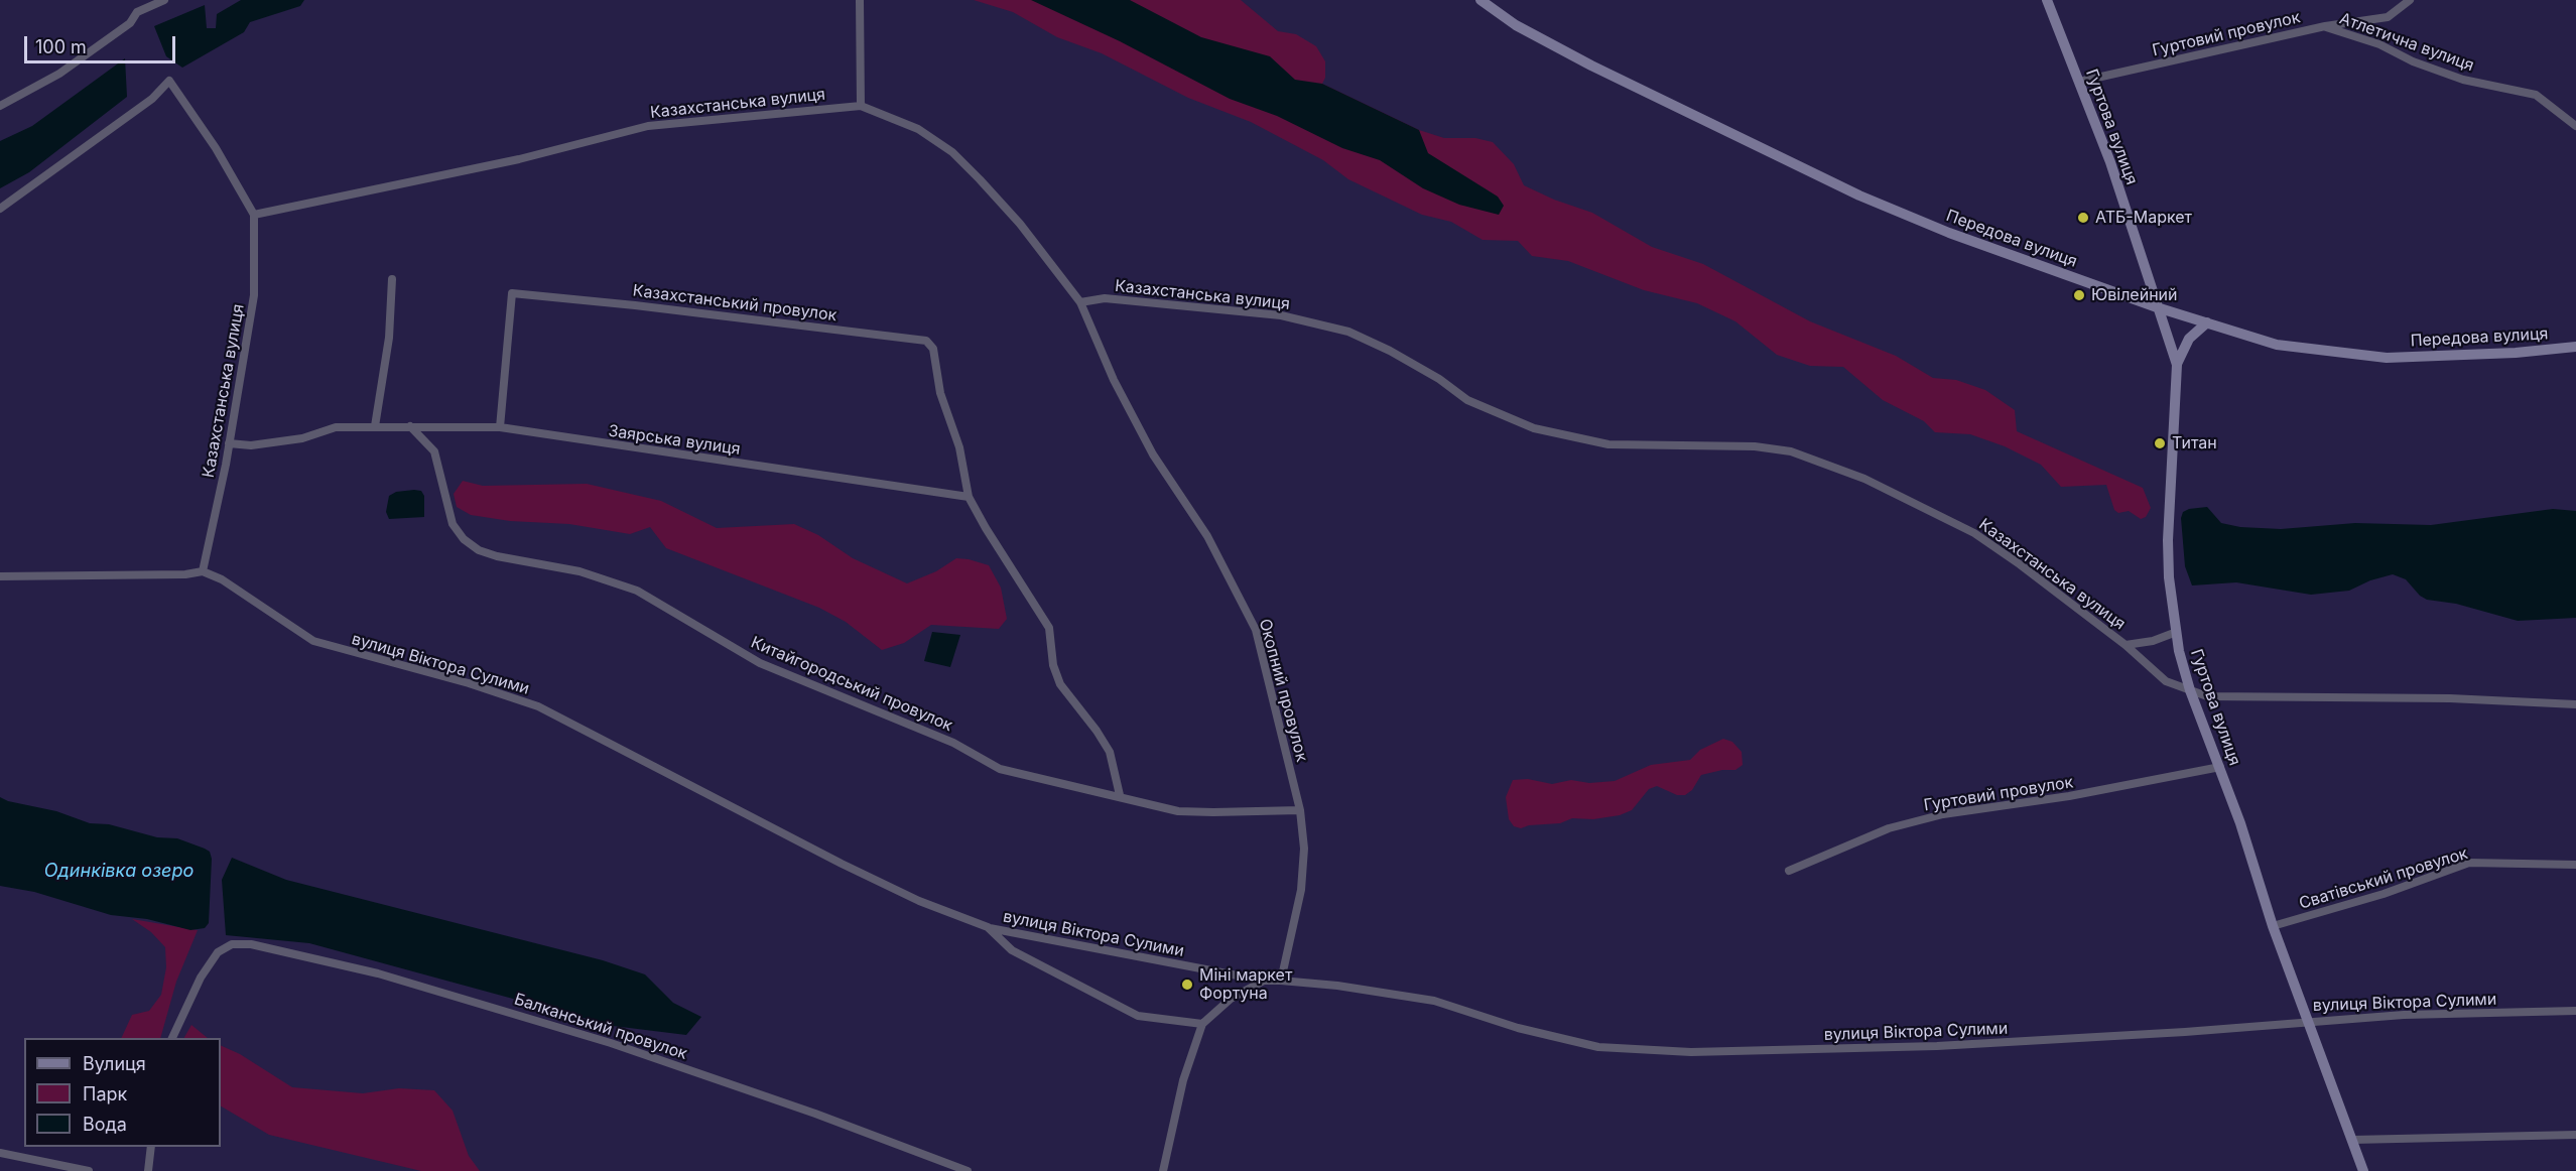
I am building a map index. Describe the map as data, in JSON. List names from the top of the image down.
{
  "streets": {
    "street": [
      "Гуртовий провулок",
      "Атлетична вулиця",
      "Казахстанська вулиця",
      "Гуртова вулиця",
      "Передова вулиця",
      "Казахстанський провулок",
      "Заярська вулиця",
      "вулиця Віктора Сулими",
      "Китайгородський провулок",
      "Окопний провулок",
      "Сватівський провулок",
      "Балканський провулок"
    ]
  },
  "crossings": [
    ["Гуртовий провулок", "Атлетична вулиця"],
    ["Гуртовий провулок", "Гуртова вулиця"],
    ["Казахстанська вулиця", "Гуртова вулиця"],
    ["Казахстанська вулиця", "Заярська вулиця"],
    ["Казахстанська вулиця", "вулиця Віктора Сулими"],
    ["Казахстанська вулиця", "Окопний провулок"],
    ["Гуртова вулиця", "Передова вулиця"],
    ["Гуртова вулиця", "вулиця Віктора Сулими"],
    ["Гуртова вулиця", "Сватівський провулок"],
    ["Казахстанський провулок", "Заярська вулиця"],
    ["Заярська вулиця", "Китайгородський провулок"],
    ["вулиця Віктора Сулими", "Окопний провулок"],
    ["Китайгородський провулок", "Окопний провулок"]
  ],
  "water": ["Одинківка озеро"],
  "places": [
    "АТБ-Маркет",
    "Ювілейний",
    "Титан",
    "Міні маркет Фортуна"
  ],
  "legend": ["Вулиця", "Парк", "Вода"],
  "scale_bar": "100 m"
}
